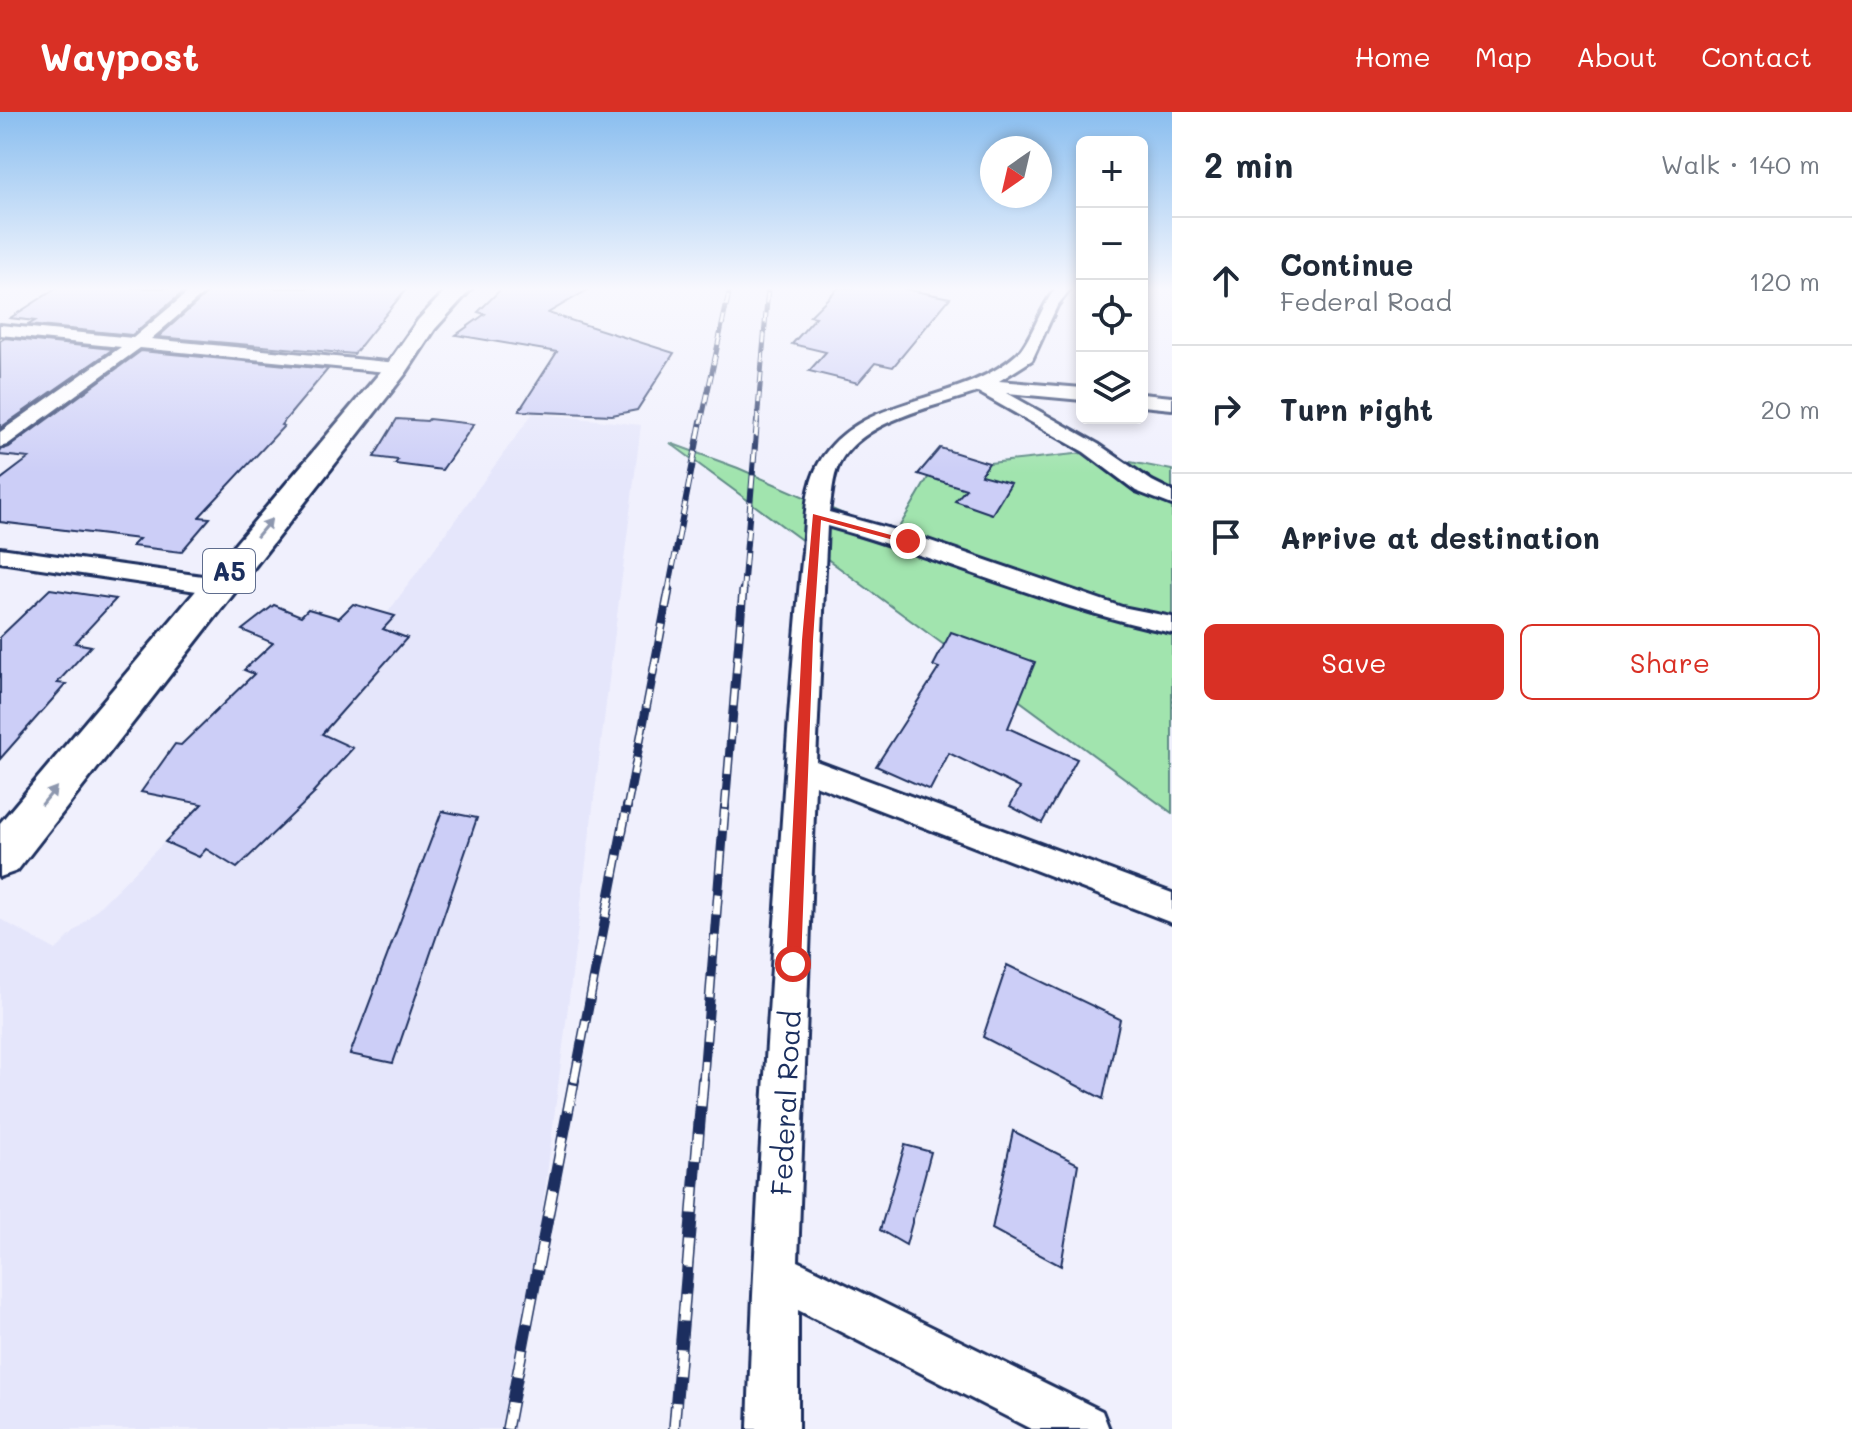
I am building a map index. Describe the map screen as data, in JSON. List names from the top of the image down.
{
  "streets": {
    "main road": ["A5"],
    "street": ["Federal Road"]
  },
  "north": "bottom left",
  "page": {
    "header": "Waypost",
    "nav": [
      "Home",
      "Map",
      "About",
      "Contact"
    ],
    "heading": ["2 min", "Walk · 140 m"],
    "map_buttons": ["+", "−"],
    "list": [
      ["Continue", "Federal Road", "120 m"],
      ["Turn right", "20 m"],
      "Arrive at destination"
    ],
    "buttons": ["Save", "Share"]
  }
}
